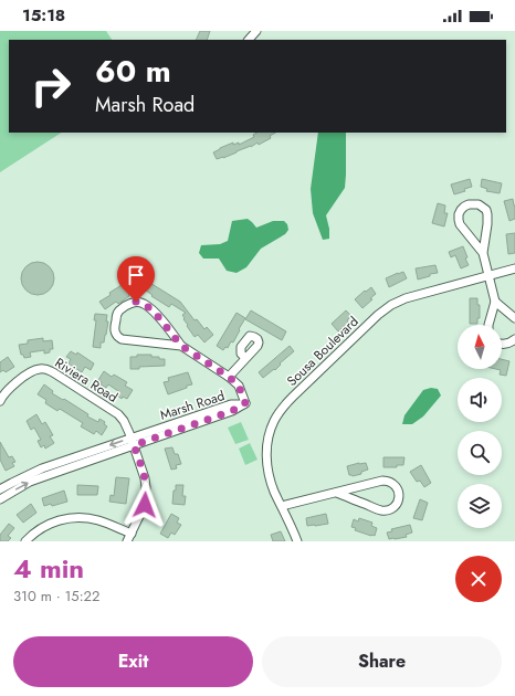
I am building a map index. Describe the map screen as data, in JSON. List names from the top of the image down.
{
  "streets": {
    "street": ["Sousa Boulevard", "Riviera Road", "Marsh Road"]
  },
  "crossings": [
    ["Riviera Road", "Marsh Road"]
  ],
  "north": "top",
  "page": {
    "status": "15:18",
    "turn": ["60 m", "Marsh Road"],
    "heading": ["4 min", "310 m · 15:22"],
    "buttons": ["Exit", "Share"]
  }
}
